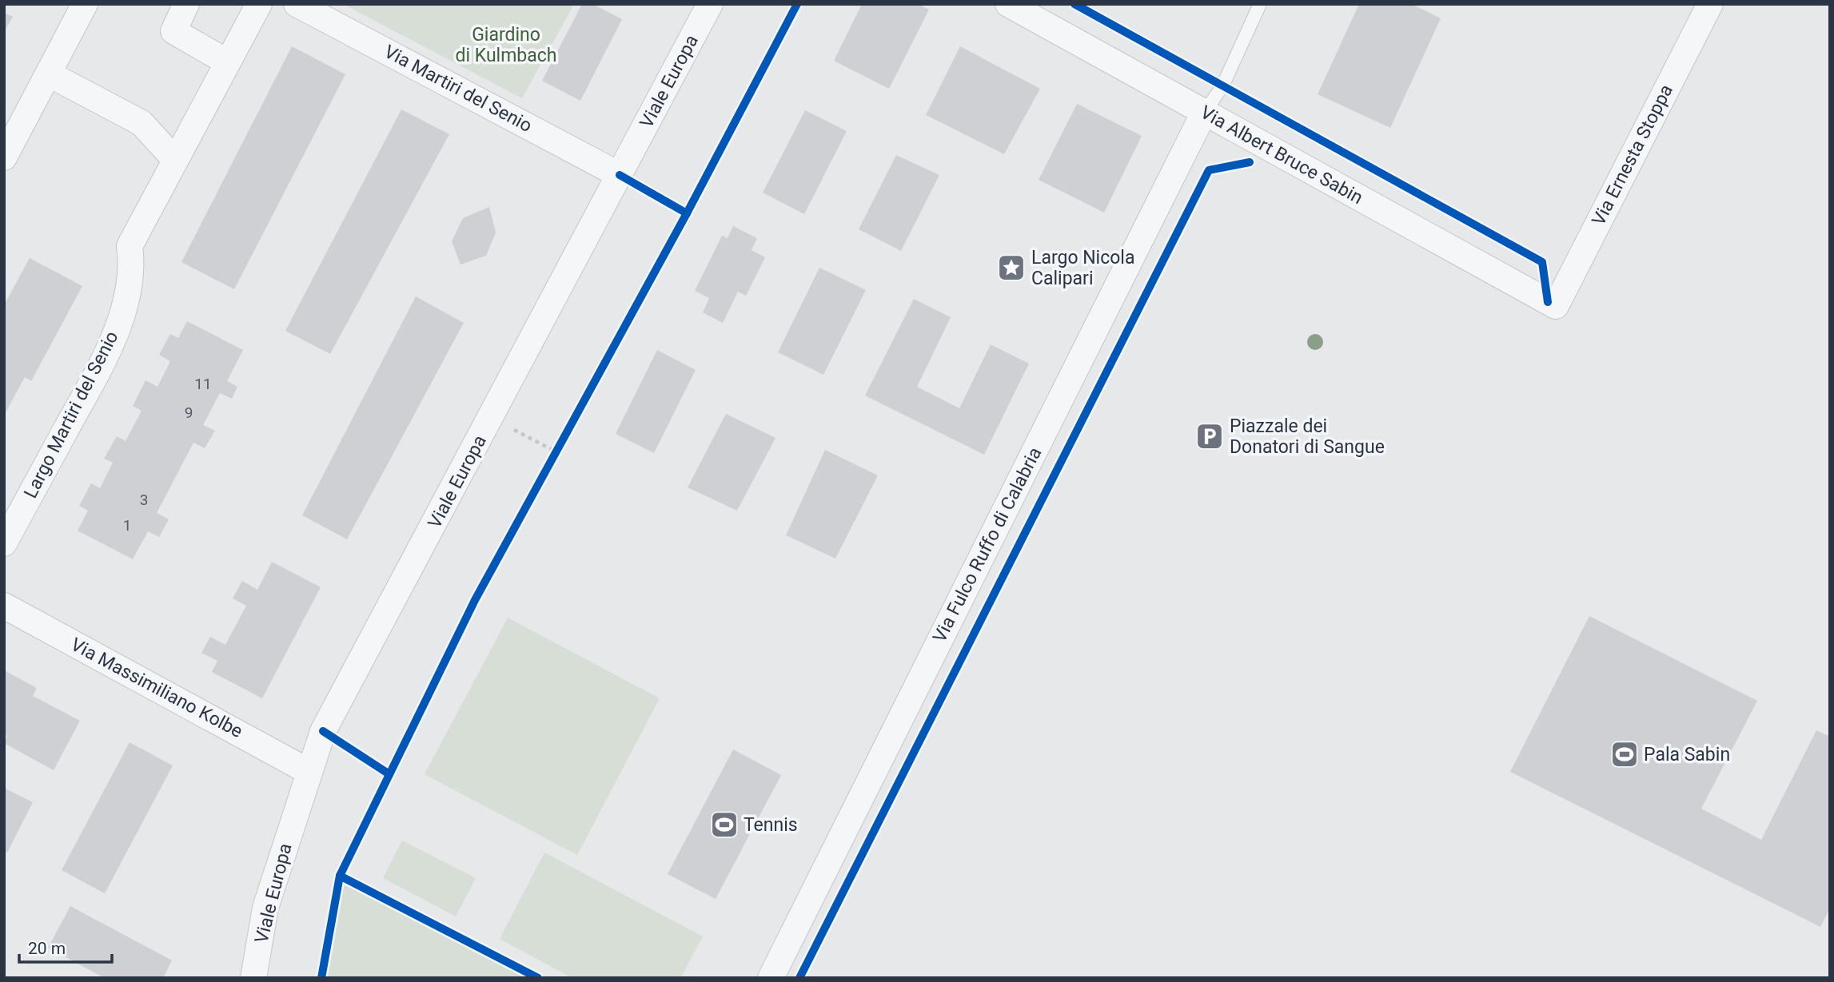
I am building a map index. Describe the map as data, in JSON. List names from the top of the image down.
{
  "streets": {
    "street": [
      "Viale Europa",
      "Via Martiri del Senio",
      "Via Albert Bruce Sabin",
      "Via Ernesta Stoppa",
      "Largo Martiri del Senio",
      "Via Fulco Ruffo di Calabria",
      "Via Massimiliano Kolbe"
    ]
  },
  "crossings": [
    ["Viale Europa", "Via Martiri del Senio"],
    ["Viale Europa", "Via Massimiliano Kolbe"],
    ["Via Albert Bruce Sabin", "Via Ernesta Stoppa"],
    ["Via Albert Bruce Sabin", "Via Fulco Ruffo di Calabria"]
  ],
  "parks": ["Giardino di Kulmbach"],
  "places": {
    "place": ["Largo Nicola Calipari"],
    "parking": ["Piazzale dei Donatori di Sangue"],
    "sports": ["Pala Sabin", "Tennis"]
  },
  "house_numbers": [
    "11",
    "9",
    "3",
    "1"
  ],
  "scale_bar": "20 m"
}
